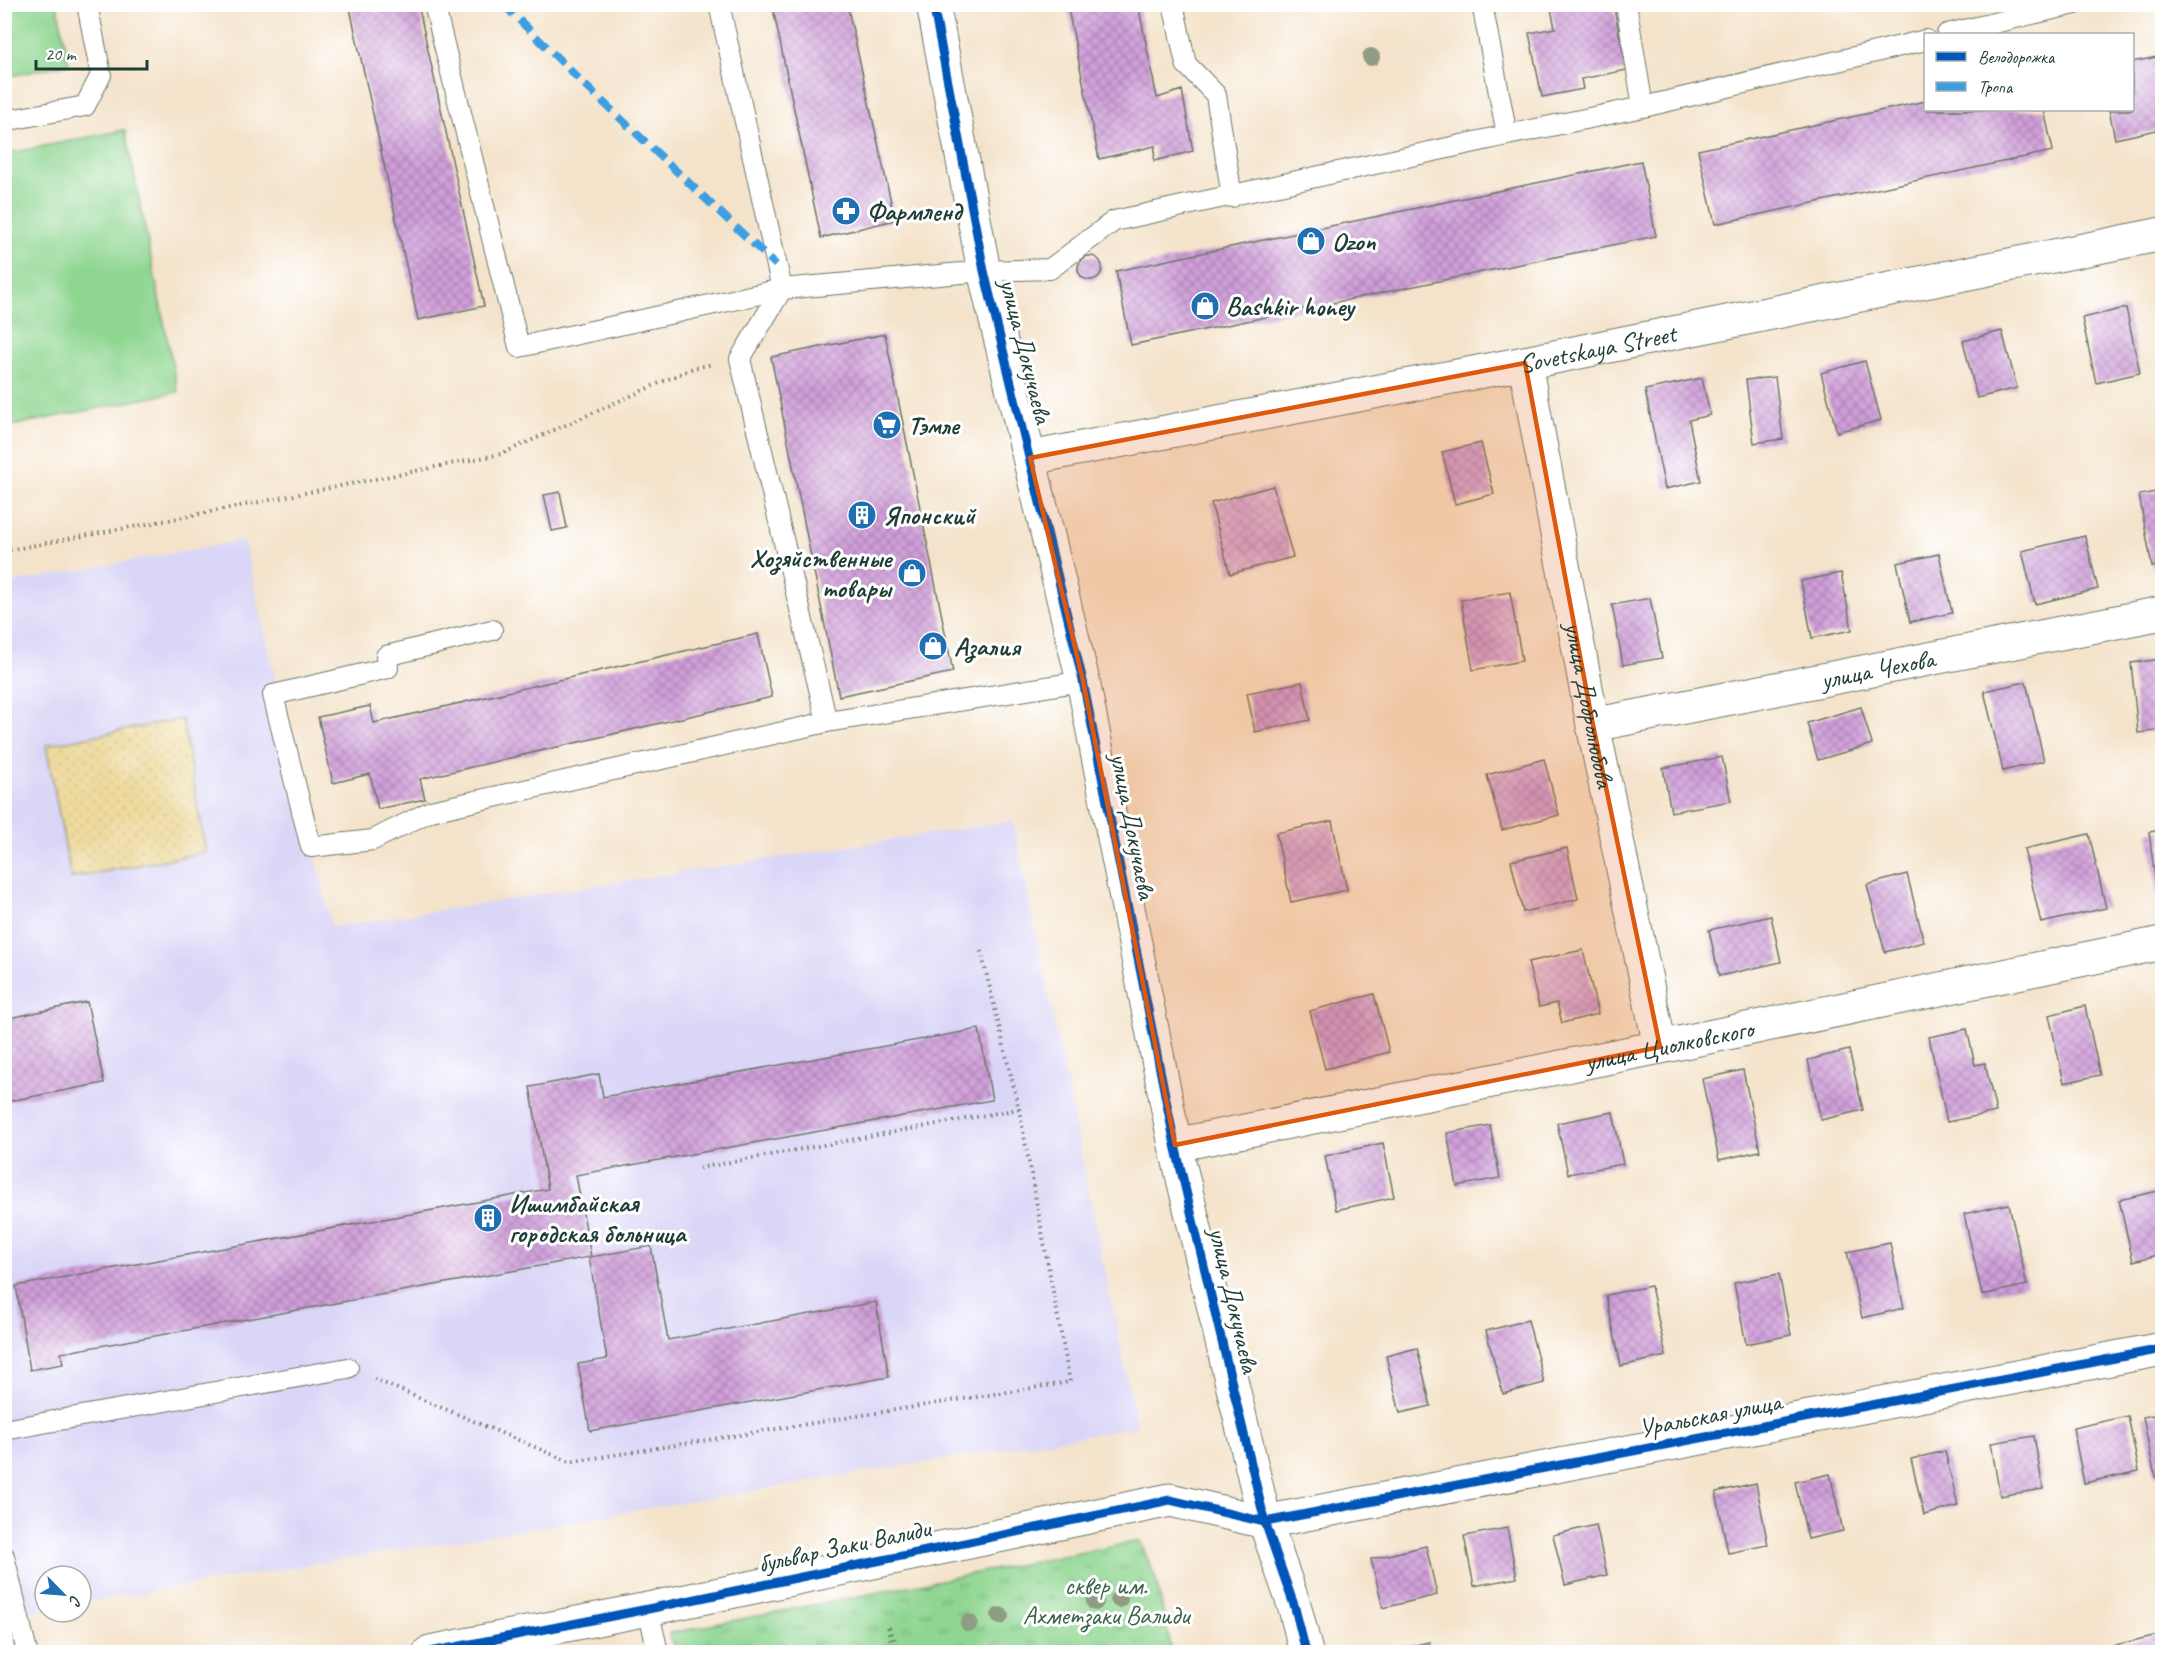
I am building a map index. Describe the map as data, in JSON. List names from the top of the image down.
{
  "streets": {
    "street": [
      "Sovetskaya Street",
      "улица Докучаева",
      "улица Чехова",
      "улица Добролюбова",
      "улица Циолковского",
      "Уральская улица",
      "бульвар Заки Валиди"
    ]
  },
  "crossings": [
    ["Sovetskaya Street", "улица Докучаева"],
    ["Sovetskaya Street", "улица Добролюбова"],
    ["улица Докучаева", "улица Циолковского"],
    ["улица Докучаева", "Уральская улица"],
    ["улица Докучаева", "бульвар Заки Валиди"],
    ["улица Чехова", "улица Добролюбова"],
    ["улица Добролюбова", "улица Циолковского"],
    ["Уральская улица", "бульвар Заки Валиди"]
  ],
  "parks": ["сквер им. Ахметзаки Валиди"],
  "places": {
    "pharmacy": ["Фармленд"],
    "shop": [
      "Ozon",
      "Bashkir honey",
      "Хозяйственные товары",
      "Азалия"
    ],
    "supermarket": ["Тэмле"],
    "building": ["Японский", "Ишимбайская городская больница"]
  },
  "legend": ["Велодорожка", "Тропа"],
  "scale_bar": "20 m",
  "north": "bottom right"
}
